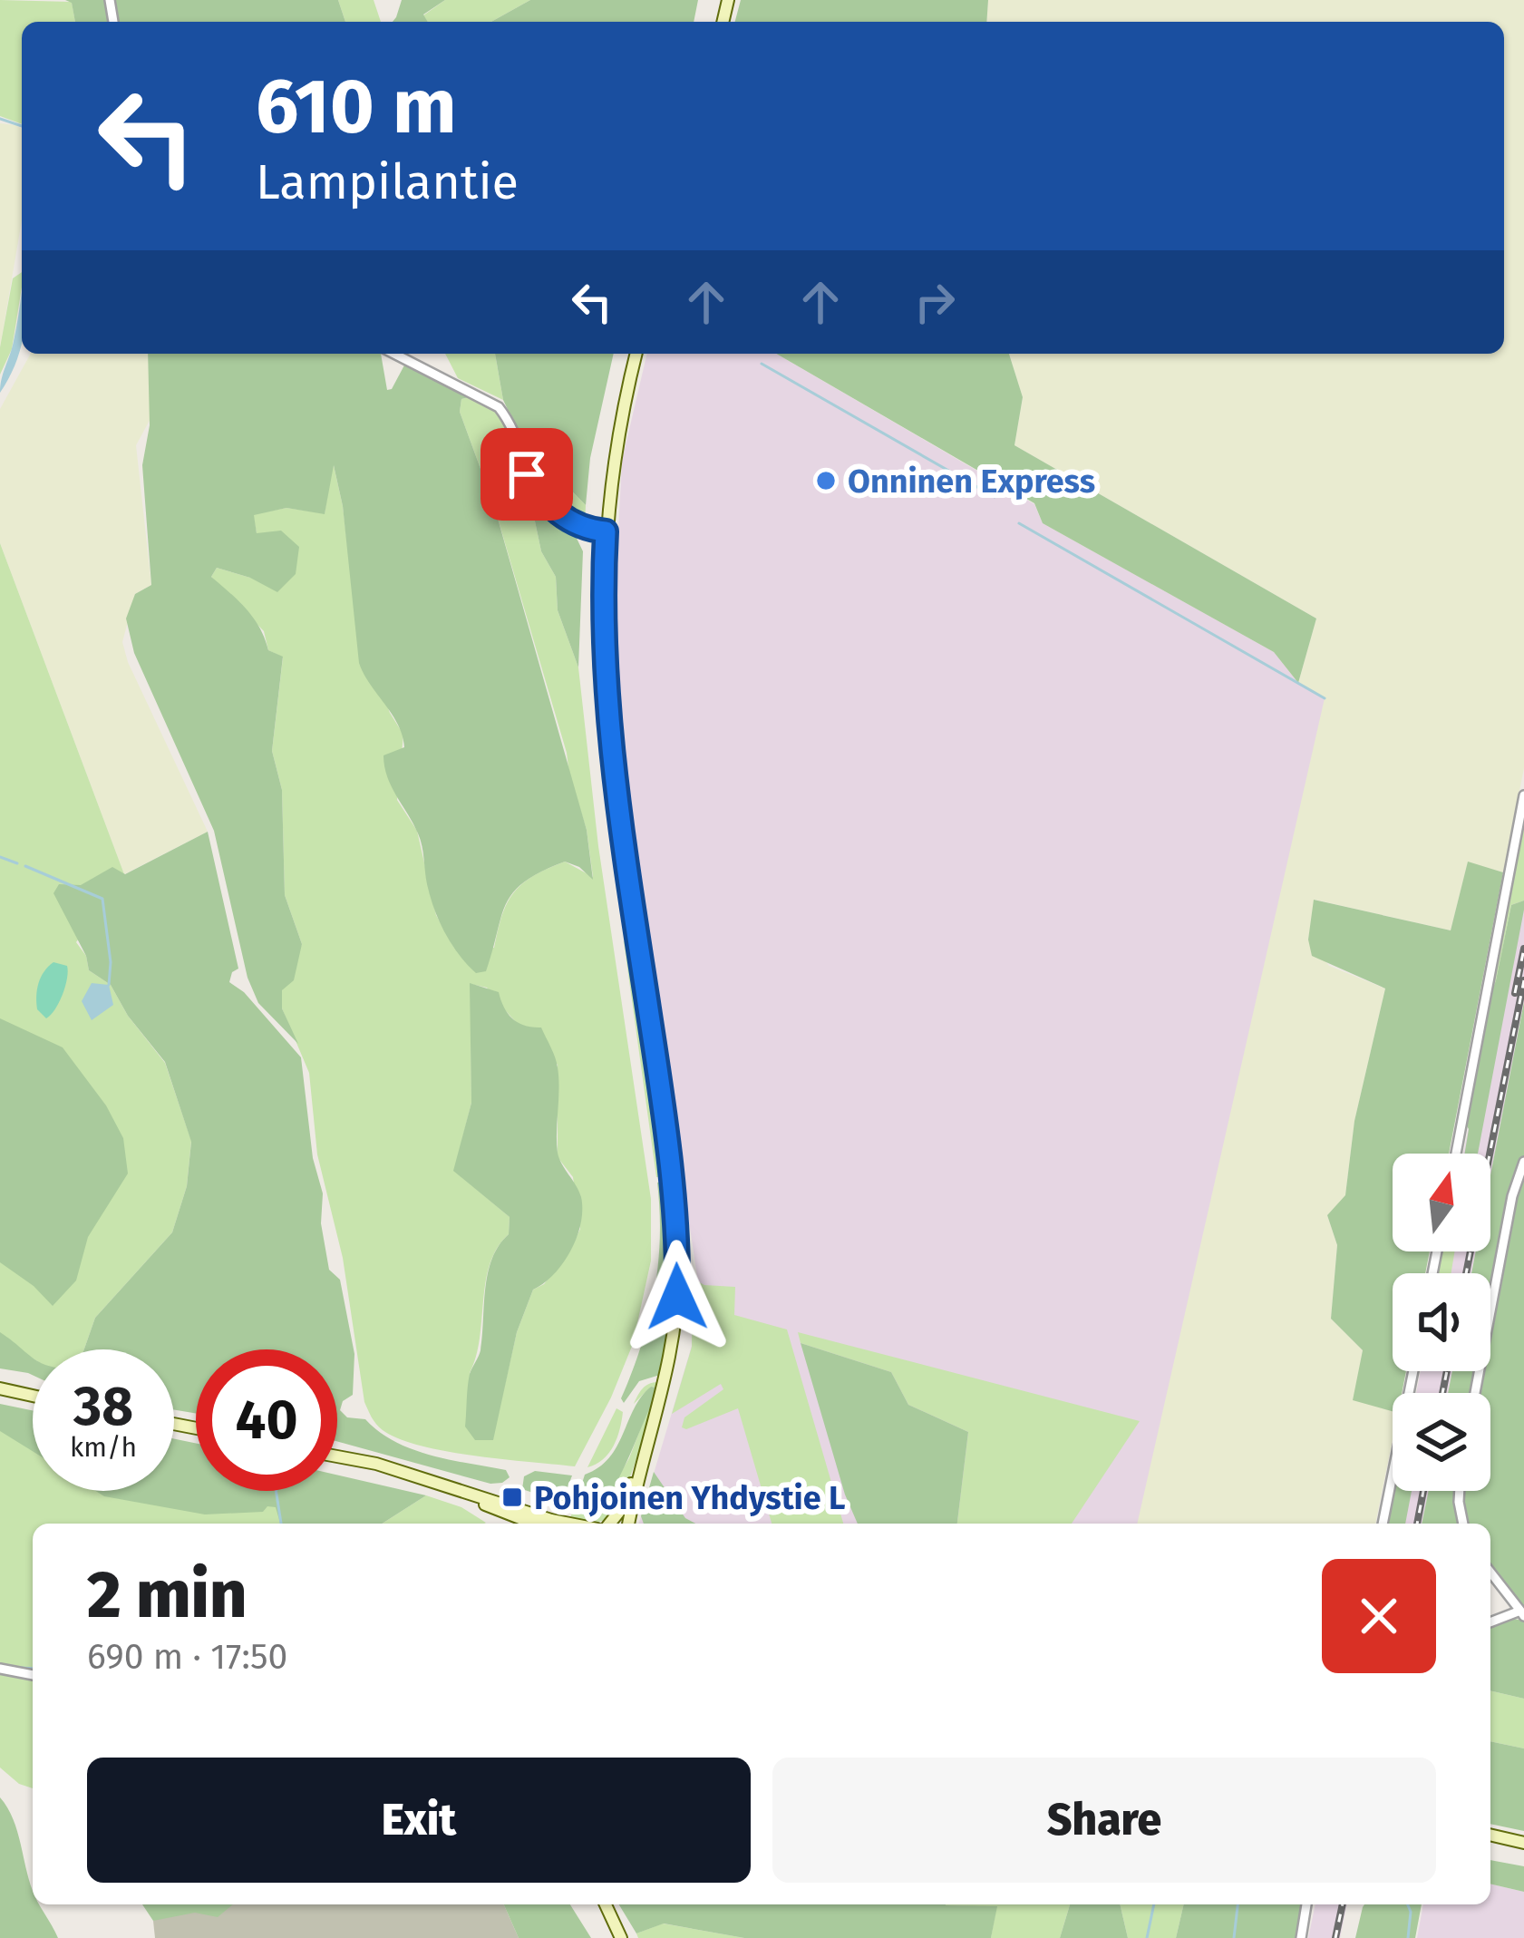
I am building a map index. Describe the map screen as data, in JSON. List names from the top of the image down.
{
  "places": {
    "other": ["Onninen Express"],
    "transit": ["Pohjoinen Yhdystie L"]
  },
  "north": "top",
  "page": {
    "turn": ["610 m", "Lampilantie"],
    "speed": "38 km/h",
    "limit": "40",
    "heading": ["2 min", "690 m · 17:50"],
    "buttons": ["Exit", "Share"]
  }
}
